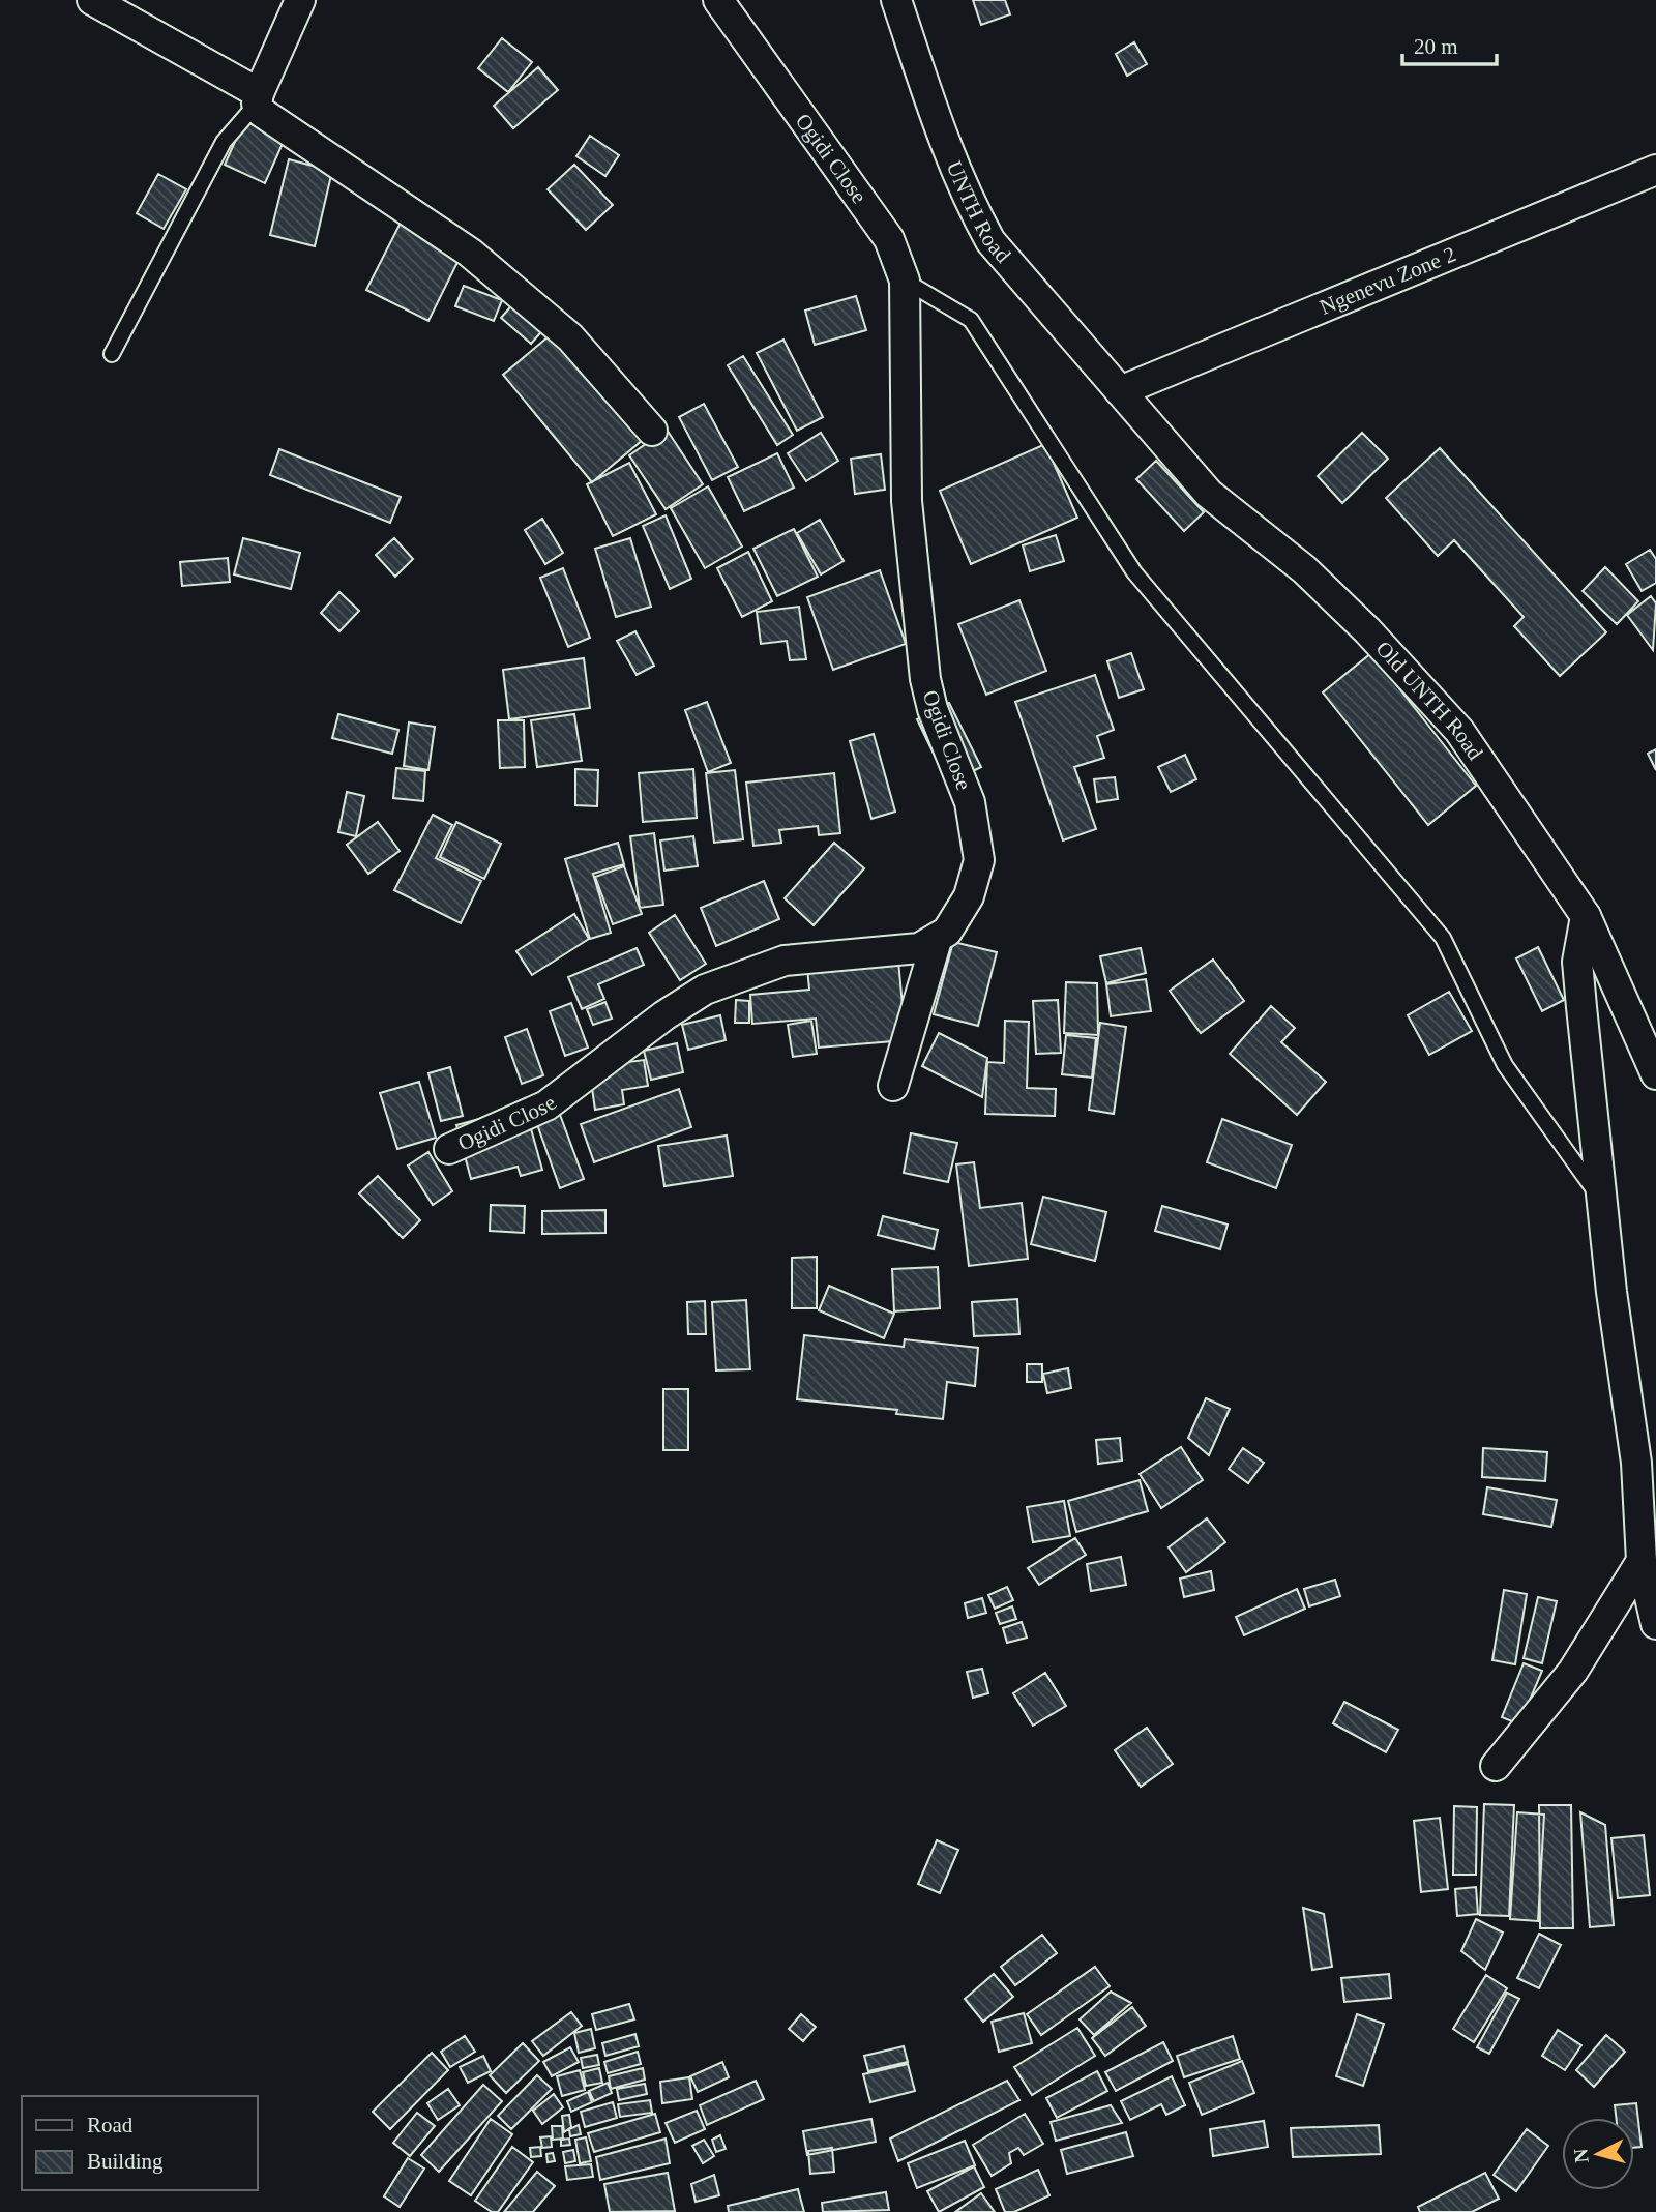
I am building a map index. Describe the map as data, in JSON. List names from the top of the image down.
{
  "streets": {
    "street": [
      "Ogidi Close",
      "UNTH Road",
      "Ngenevu Zone 2",
      "Old UNTH Road"
    ]
  },
  "crossings": [
    ["UNTH Road", "Ngenevu Zone 2"],
    ["UNTH Road", "Old UNTH Road"],
    ["Ngenevu Zone 2", "Old UNTH Road"]
  ],
  "legend": ["Road", "Building"],
  "scale_bar": "20 m",
  "north": "left"
}
